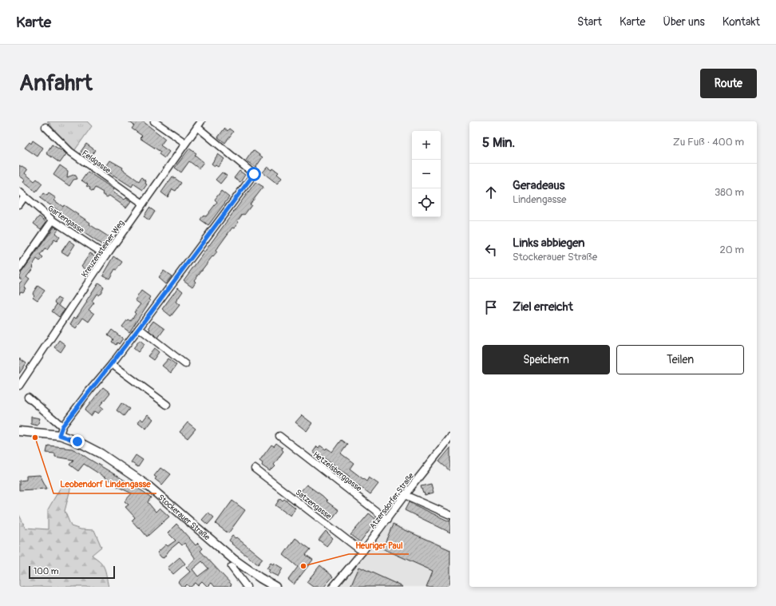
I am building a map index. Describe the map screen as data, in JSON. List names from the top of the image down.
{
  "streets": {
    "street": [
      "Feldgasse",
      "Gartengasse",
      "Kreuzensteiner Weg",
      "Hetzelsberggasse",
      "Atzersdorfer Straße",
      "Satzengasse",
      "Stockerauer Straße"
    ]
  },
  "crossings": [
    ["Feldgasse", "Kreuzensteiner Weg"],
    ["Gartengasse", "Kreuzensteiner Weg"],
    ["Hetzelsberggasse", "Atzersdorfer Straße"],
    ["Atzersdorfer Straße", "Satzengasse"]
  ],
  "places": ["Leobendorf Lindengasse", "Heuriger Paul"],
  "scale_bar": "100 m",
  "page": {
    "header": "Karte",
    "nav": [
      "Start",
      "Karte",
      "Über uns",
      "Kontakt"
    ],
    "buttons": [
      "Route",
      ["Speichern", "Teilen"]
    ],
    "title": "Anfahrt",
    "heading": ["5 Min.", "Zu Fuß · 400 m"],
    "map_buttons": ["+", "−"],
    "list": [
      ["Geradeaus", "Lindengasse", "380 m"],
      ["Links abbiegen", "Stockerauer Straße", "20 m"],
      "Ziel erreicht"
    ],
    "scale": "100 m"
  }
}
